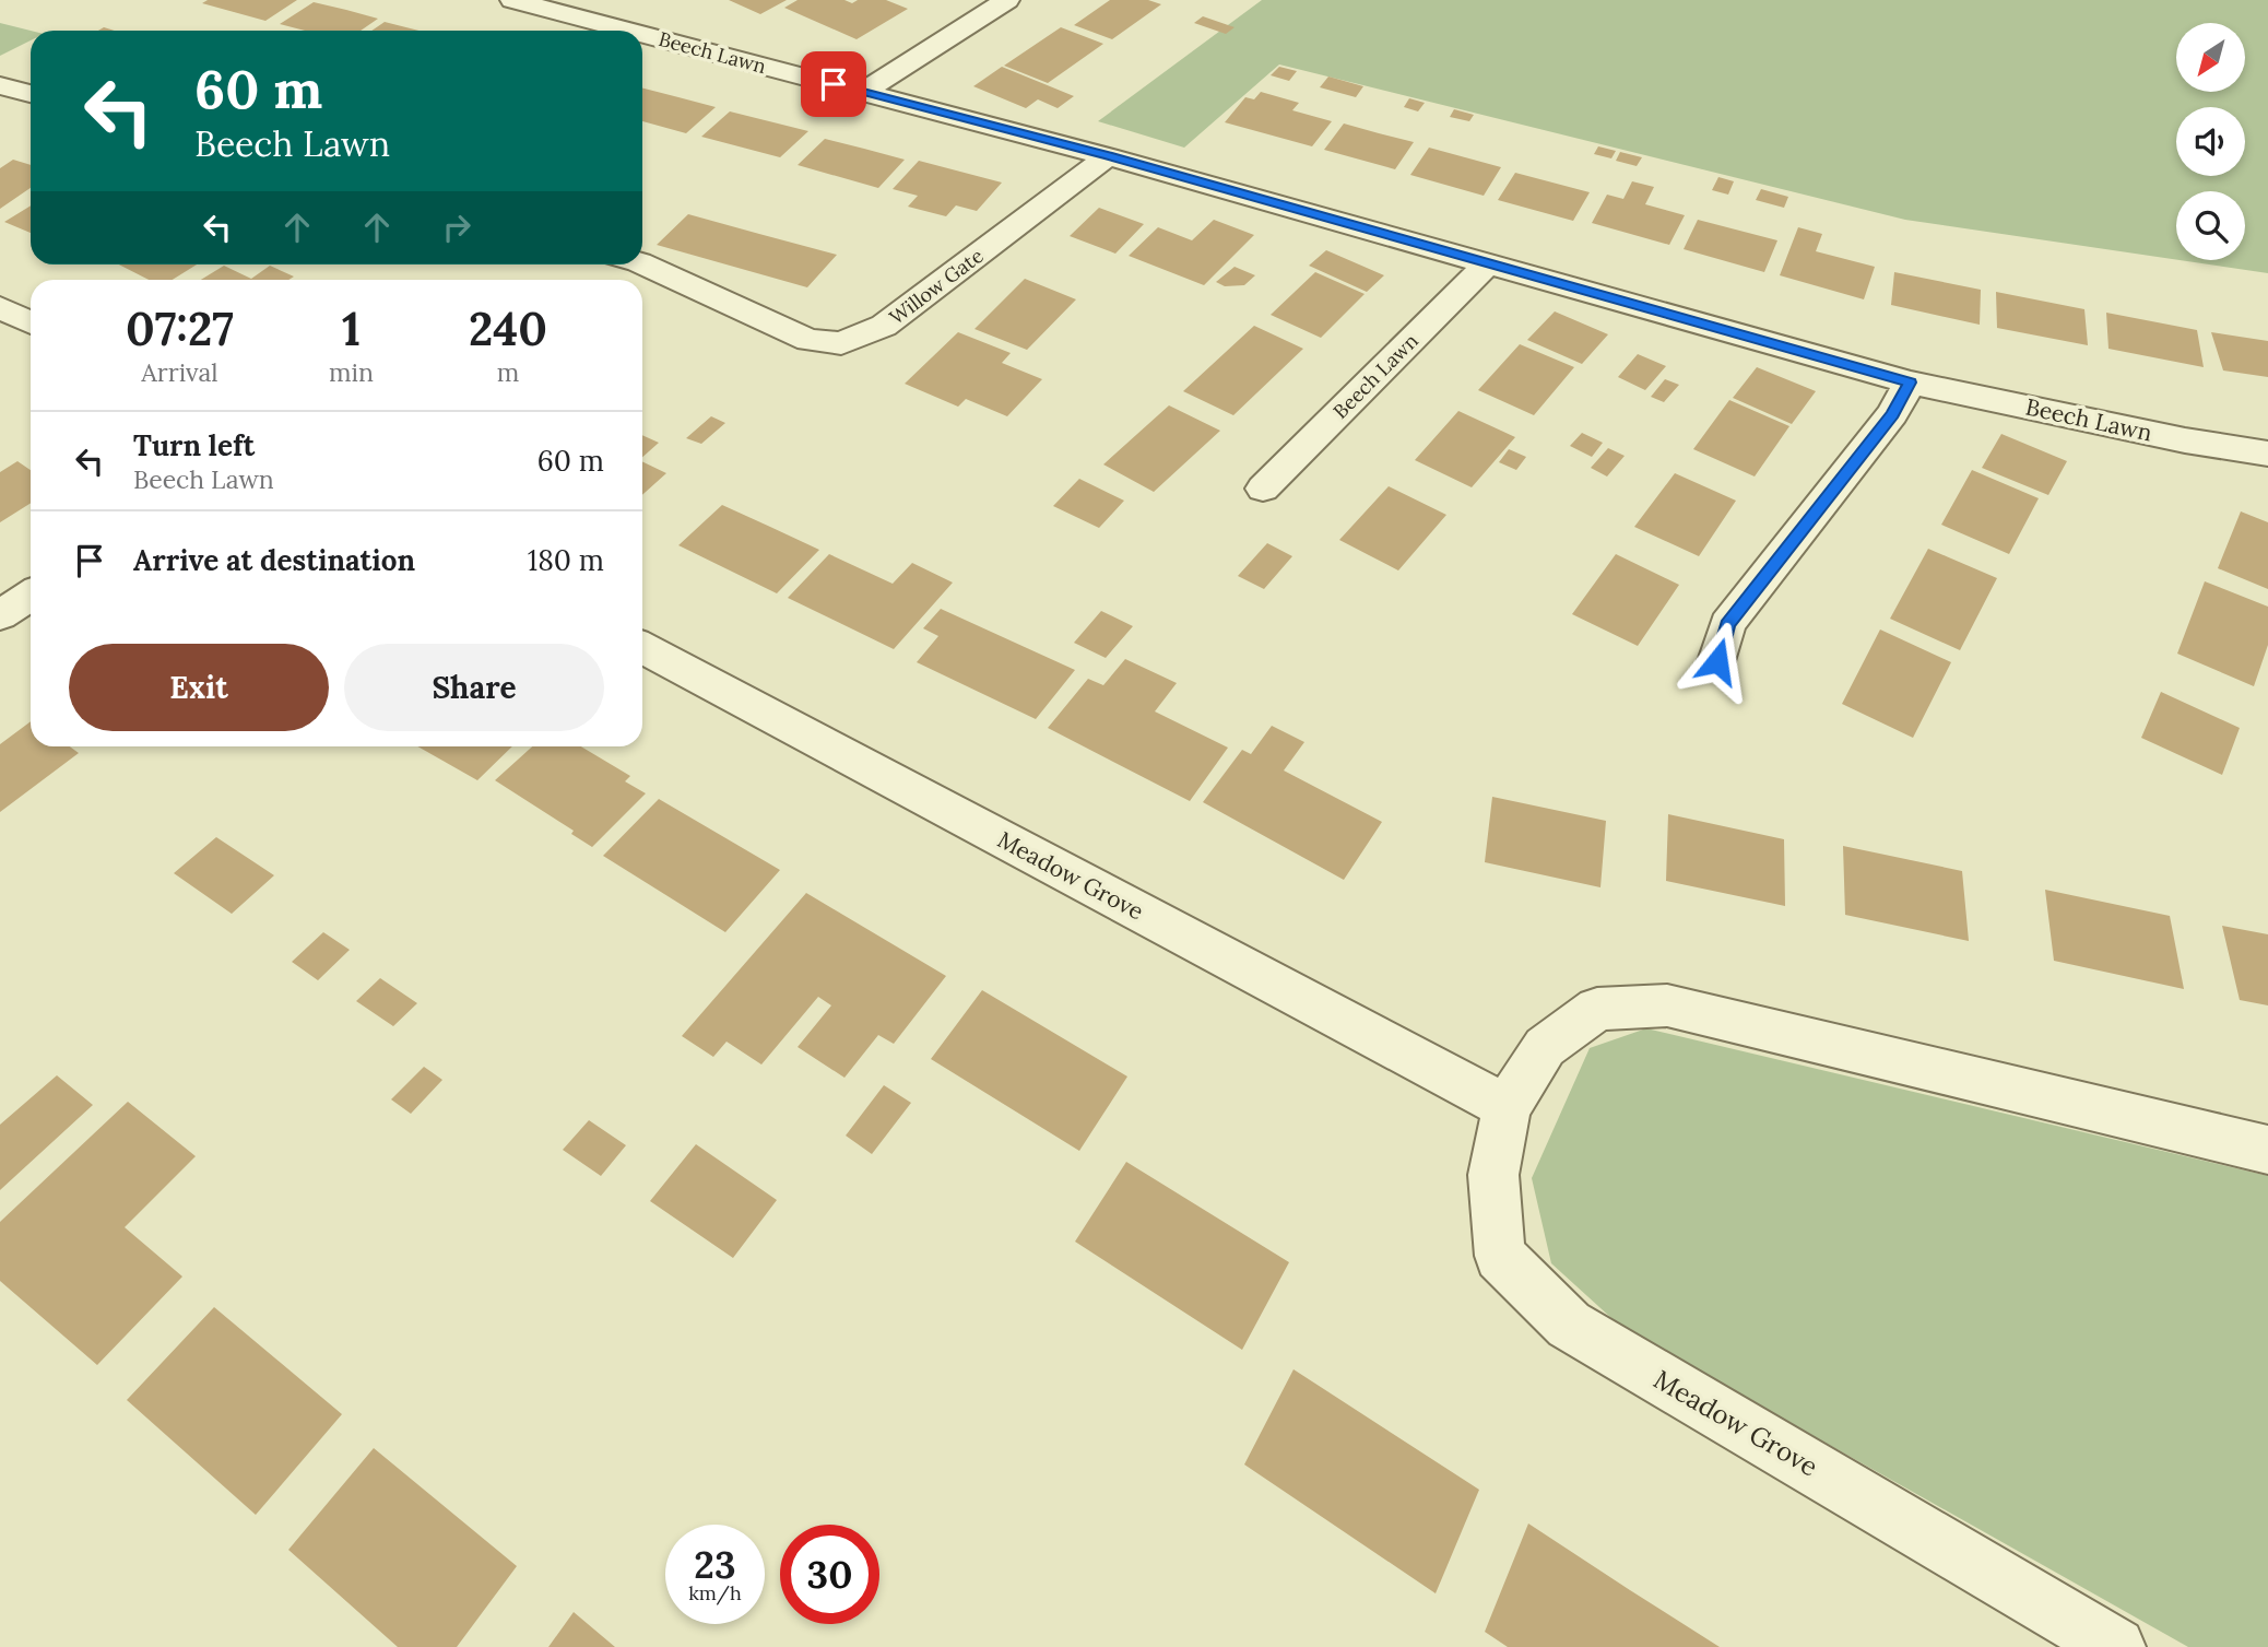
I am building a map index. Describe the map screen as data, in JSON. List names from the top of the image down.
{
  "streets": {
    "street": ["Beech Lawn", "Willow Gate", "Meadow Grove"]
  },
  "crossings": [
    ["Beech Lawn", "Willow Gate"]
  ],
  "north": "bottom left",
  "page": {
    "turn": ["60 m", "Beech Lawn"],
    "eta": [
      "07:27",
      "Arrival",
      "1",
      "min",
      "240",
      "m"
    ],
    "list": [
      {
        "name": "Turn left",
        "note": "Beech Lawn",
        "value": "60 m"
      },
      {
        "name": "Arrive at destination",
        "value": "180 m"
      }
    ],
    "buttons": ["Exit", "Share"],
    "speed": "23 km/h",
    "limit": "30"
  }
}
